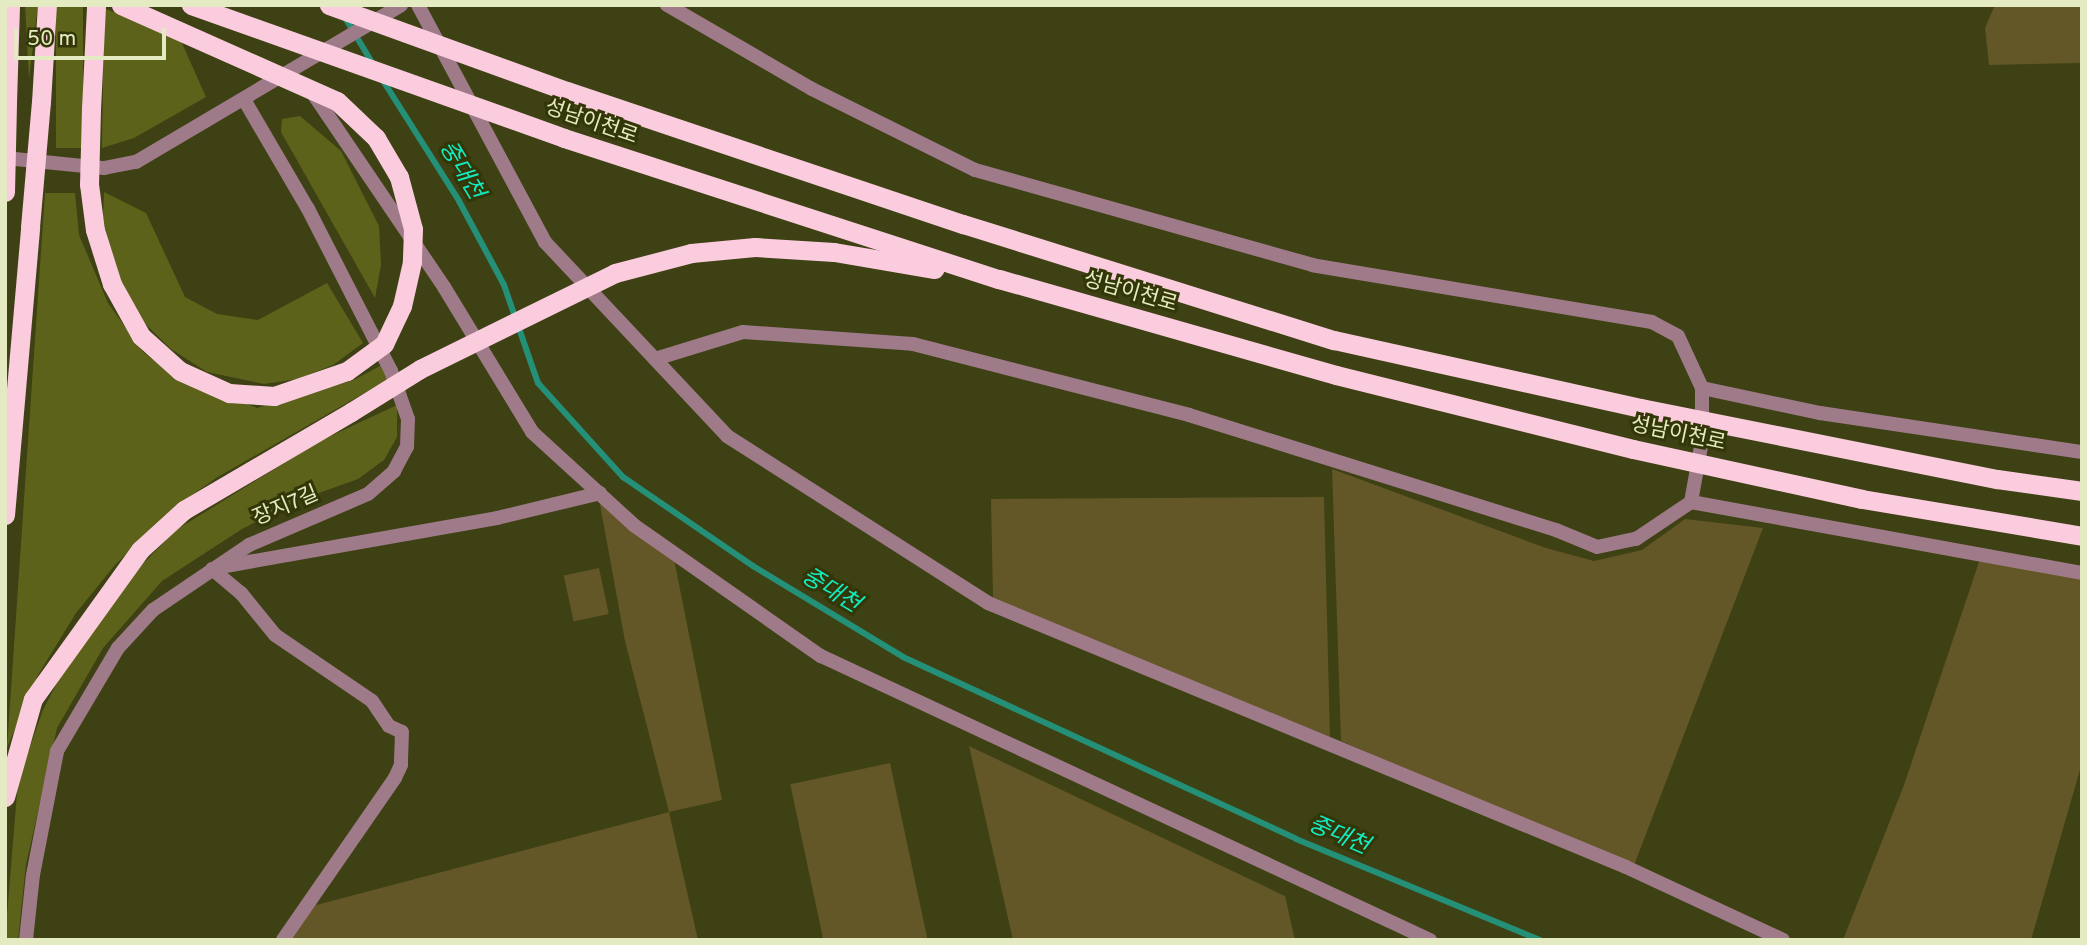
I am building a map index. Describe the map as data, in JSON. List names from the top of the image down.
{
  "streets": {
    "highway": ["성남이천로"],
    "street": ["장지7길"]
  },
  "water": ["중대천"],
  "scale_bar": "50 m"
}
